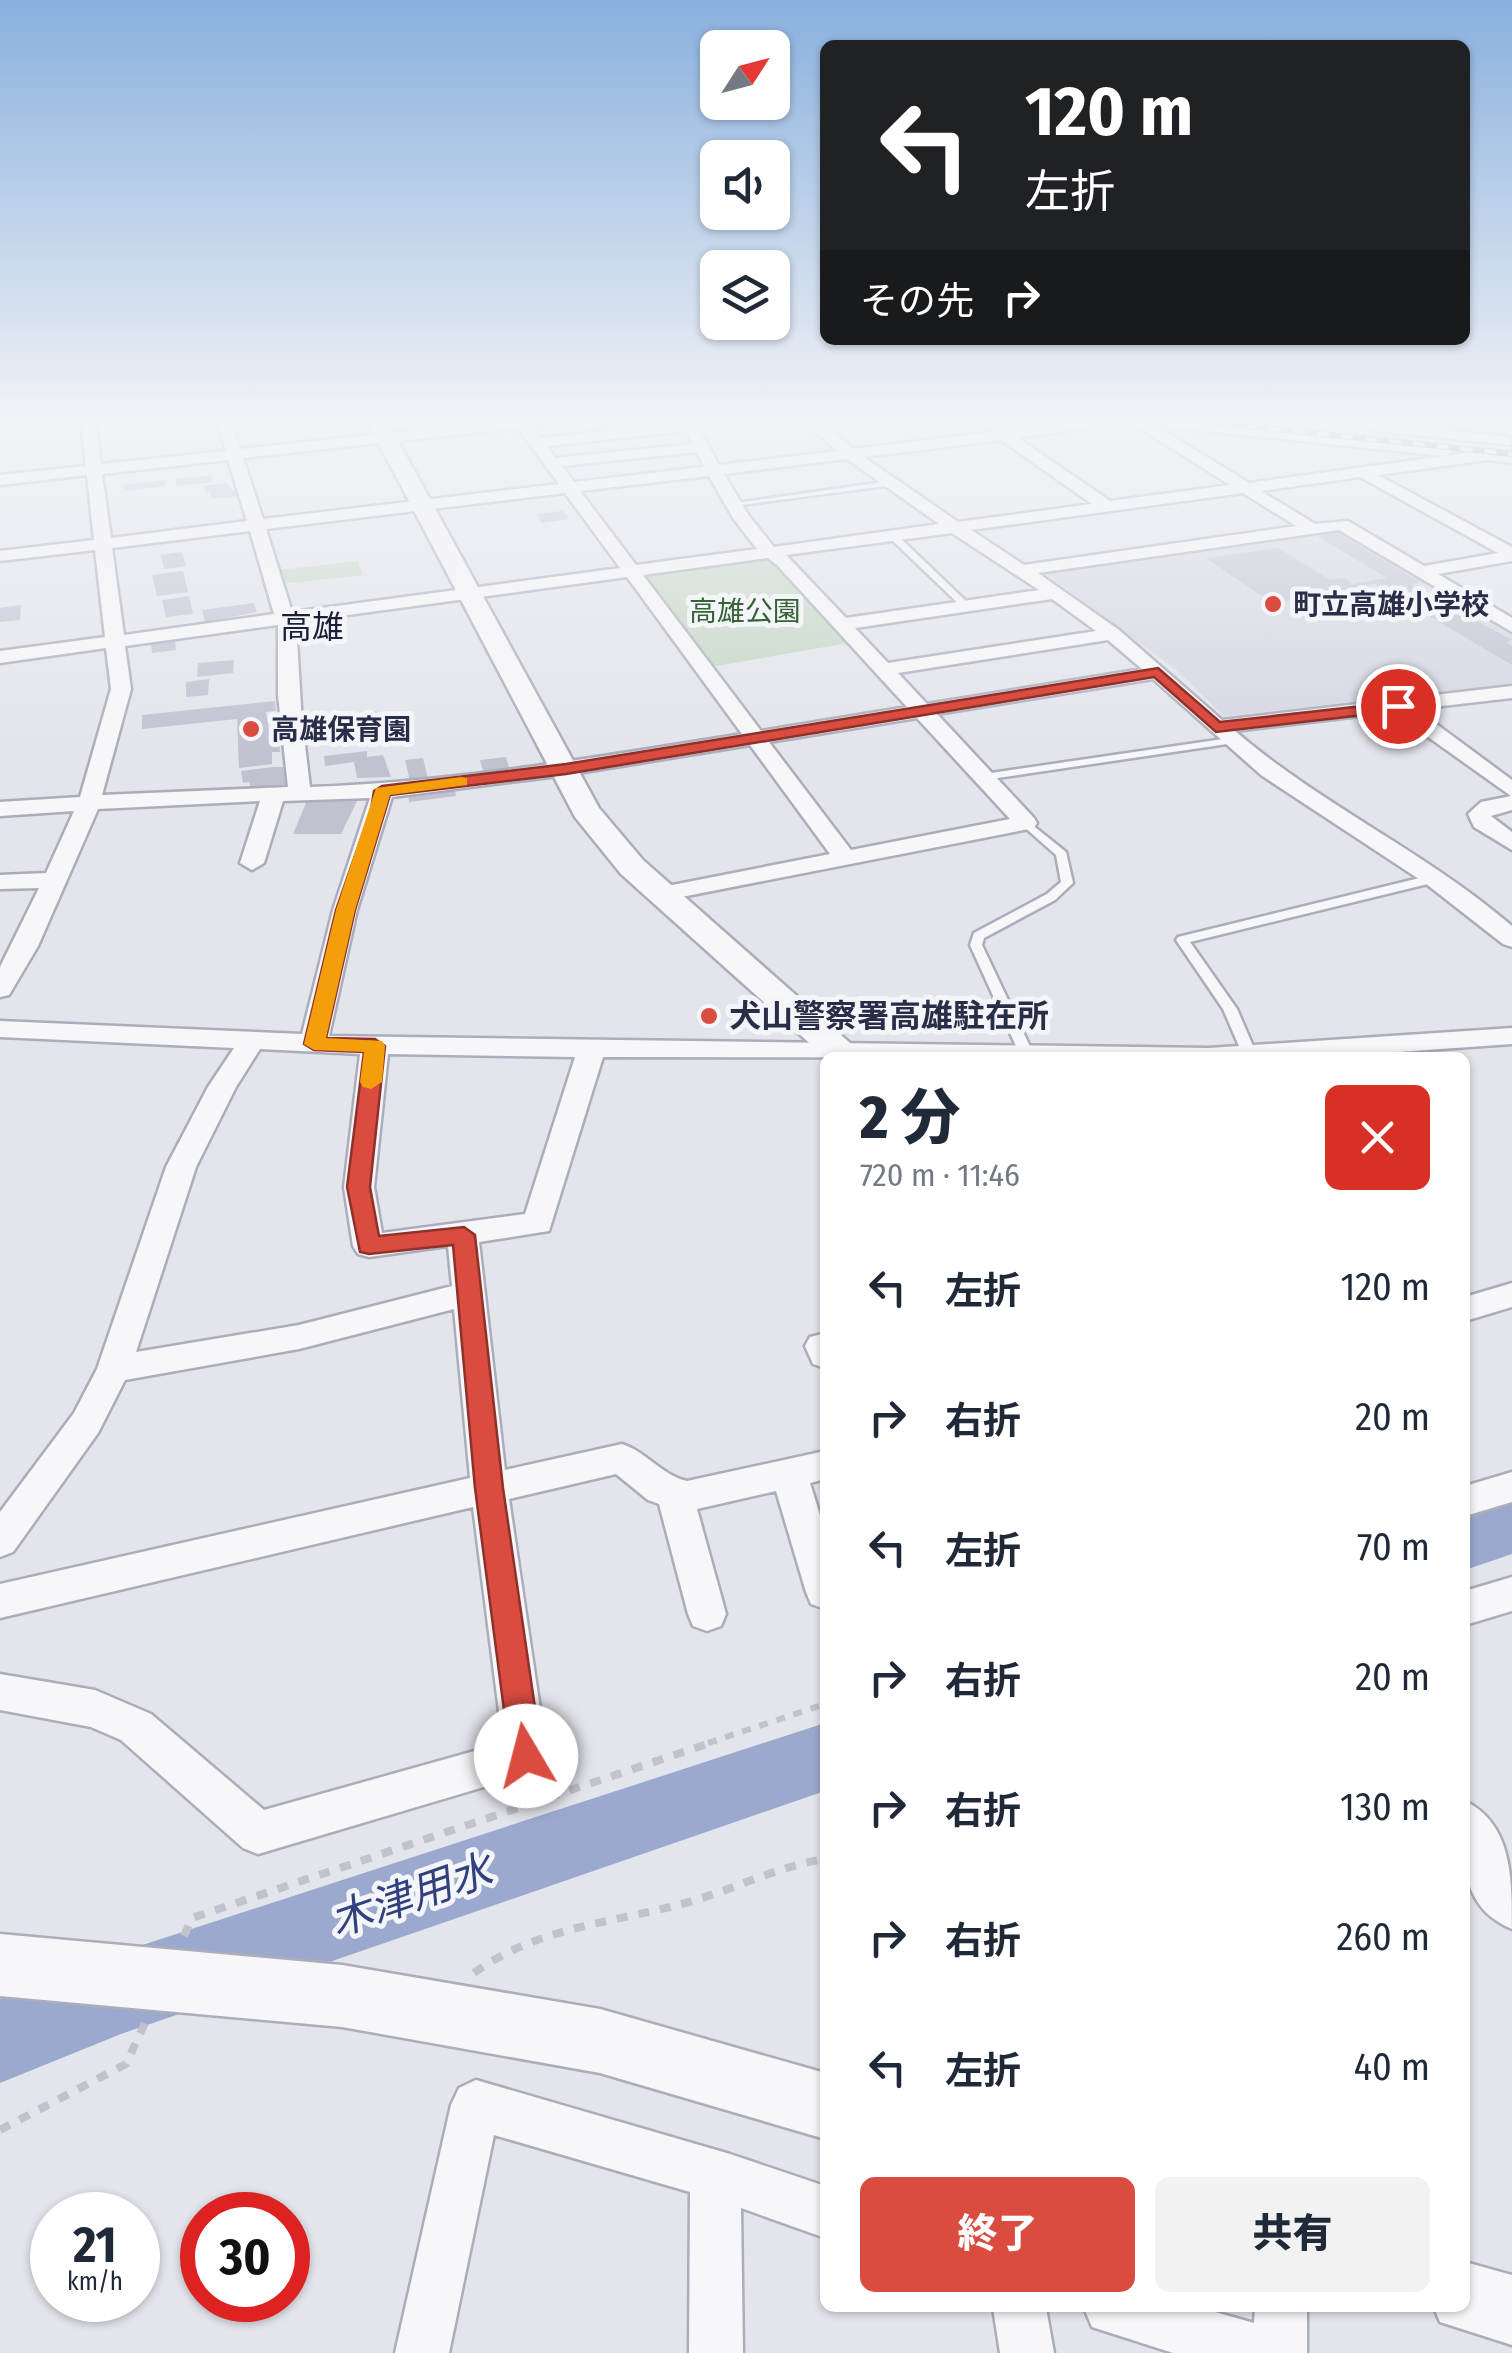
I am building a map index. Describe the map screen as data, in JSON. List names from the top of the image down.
{
  "districts": ["高雄"],
  "water": ["木津用水"],
  "parks": ["高雄公園"],
  "places": ["町立高雄小学校", "高雄保育園", "犬山警察署高雄駐在所"],
  "north": "top right",
  "page": {
    "turn": ["120 m", "左折"],
    "then": "その先",
    "heading": ["2 分", "720 m · 11:46"],
    "list": [
      {
        "name": "左折",
        "value": "120 m"
      },
      {
        "name": "右折",
        "value": "20 m"
      },
      {
        "name": "左折",
        "value": "70 m"
      },
      {
        "name": "右折",
        "value": "20 m"
      },
      {
        "name": "右折",
        "value": "130 m"
      },
      {
        "name": "右折",
        "value": "260 m"
      },
      {
        "name": "左折",
        "value": "40 m"
      }
    ],
    "buttons": ["終了", "共有"],
    "speed": "21 km/h",
    "limit": "30"
  }
}
